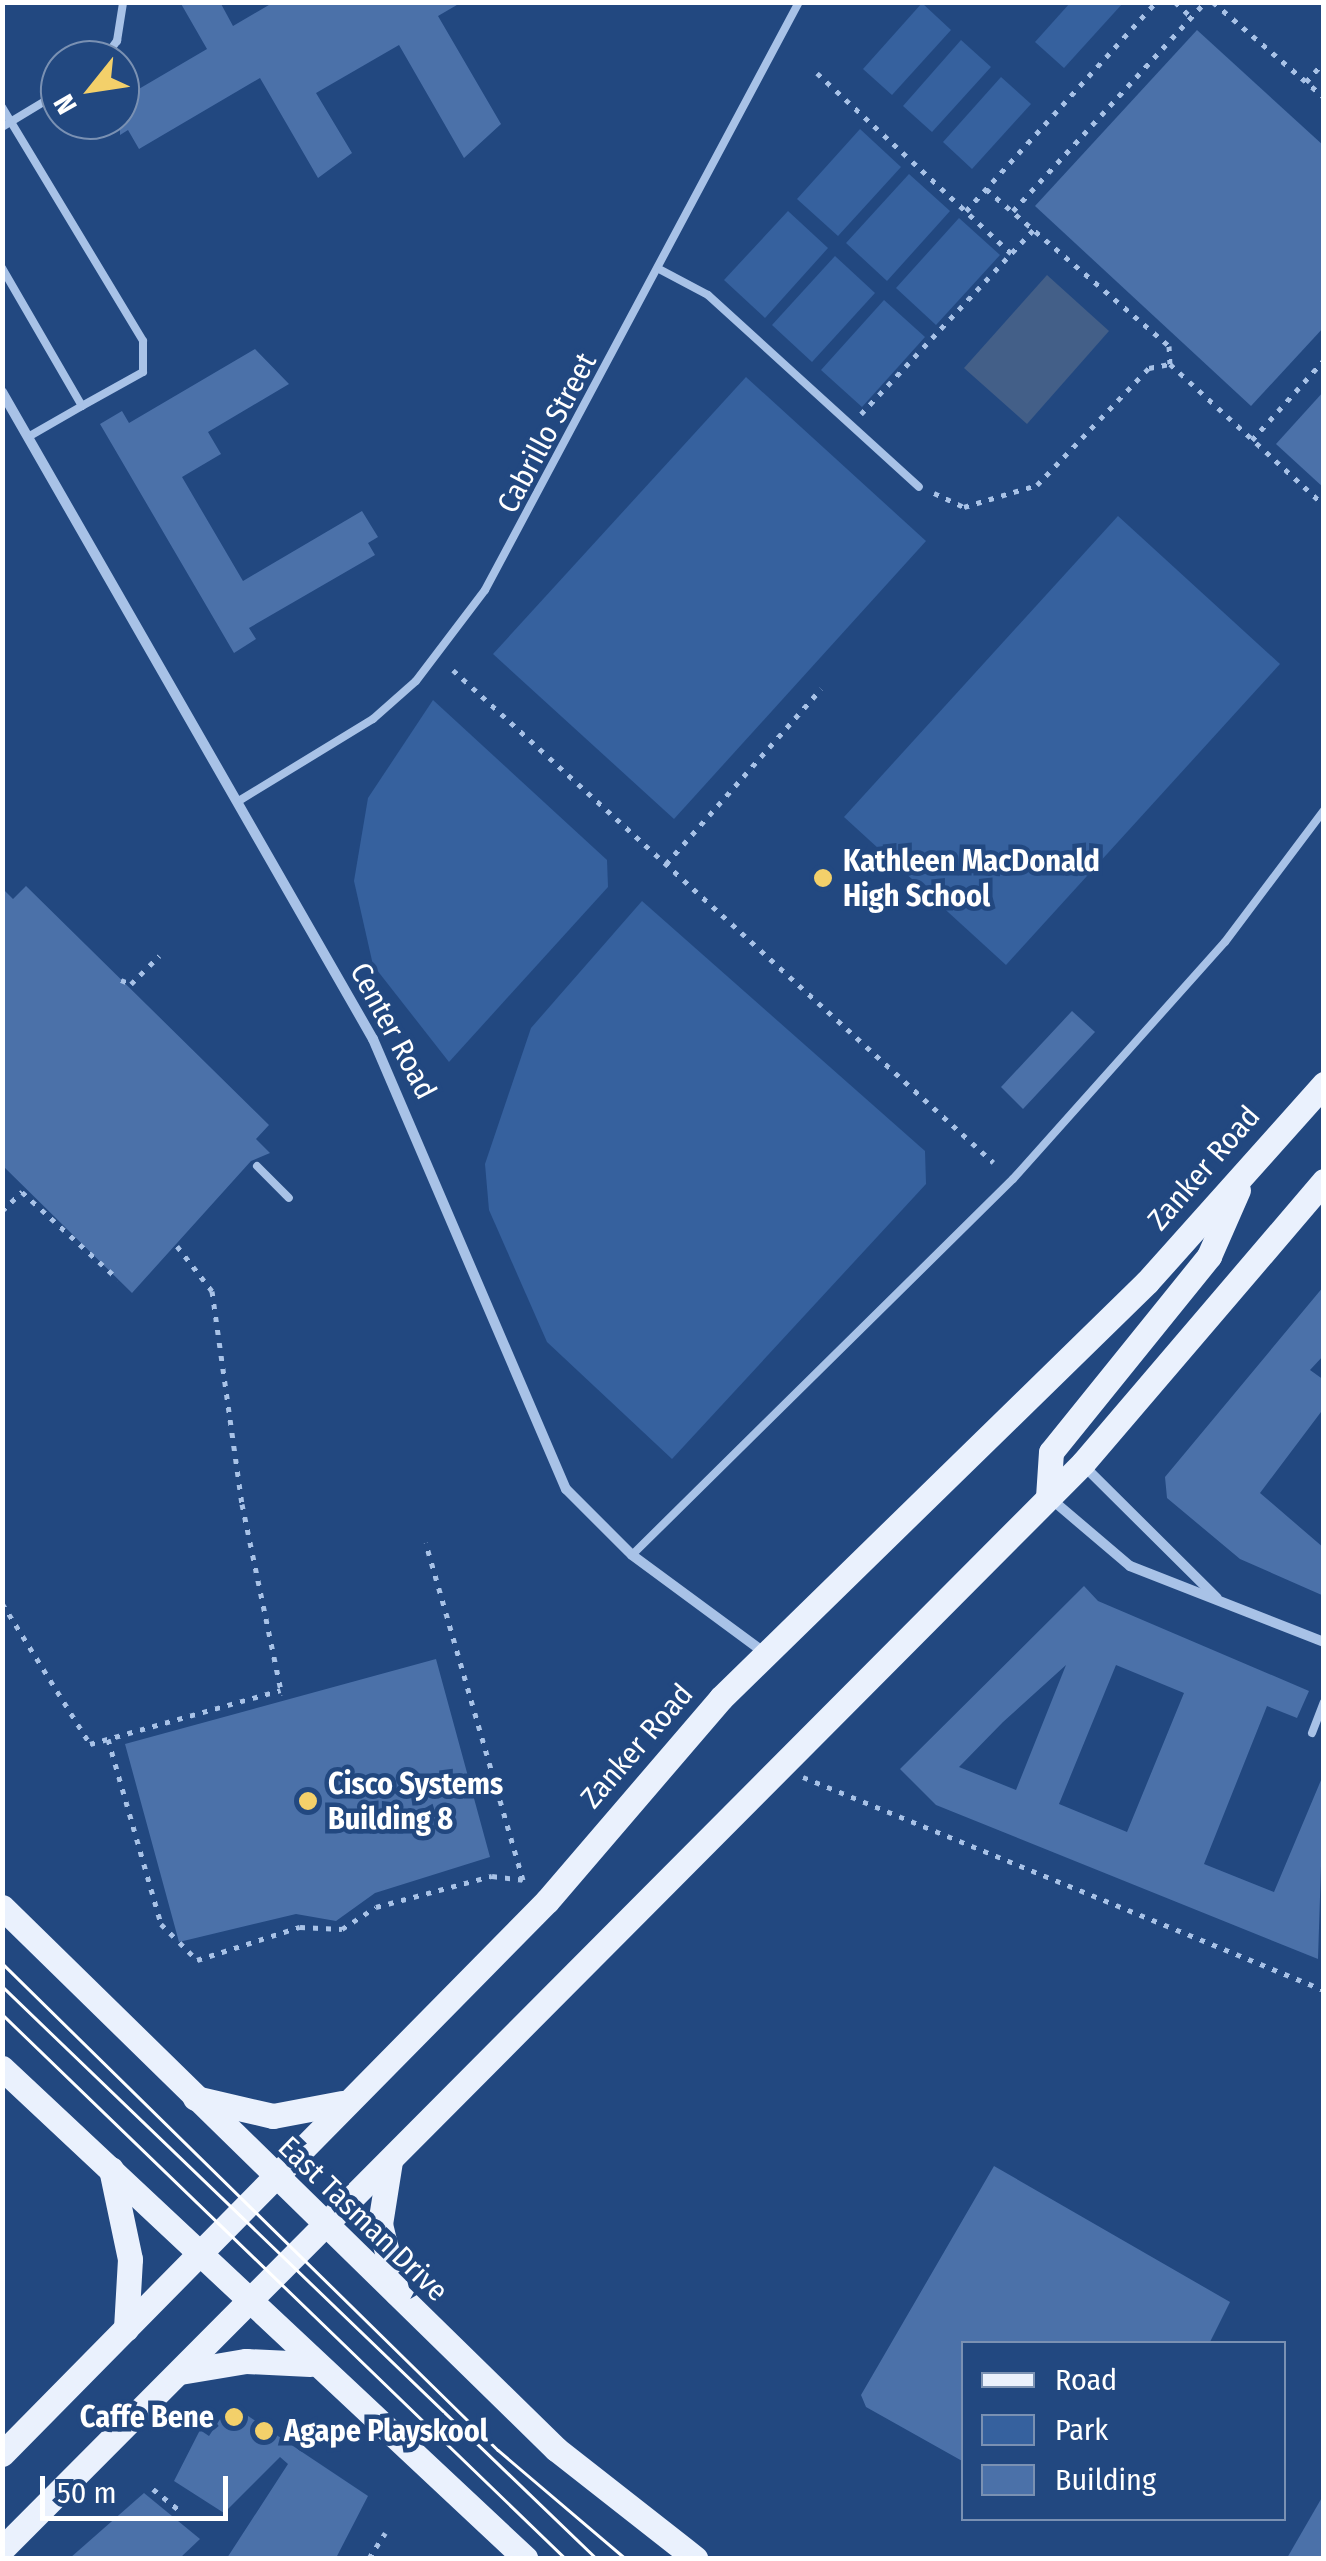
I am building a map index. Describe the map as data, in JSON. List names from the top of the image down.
{
  "streets": {
    "main road": ["Zanker Road", "East Tasman Drive"],
    "street": ["Center Road"],
    "lane": ["Cabrillo Street"]
  },
  "crossings": [
    ["Cabrillo Street", "Center Road"],
    ["Center Road", "Zanker Road"],
    ["Zanker Road", "East Tasman Drive"]
  ],
  "places": [
    "Kathleen MacDonald High School",
    "Cisco Systems Building 8",
    "Caffe Bene",
    "Agape Playskool"
  ],
  "legend": ["Road", "Park", "Building"],
  "scale_bar": "50 m",
  "north": "bottom left"
}
